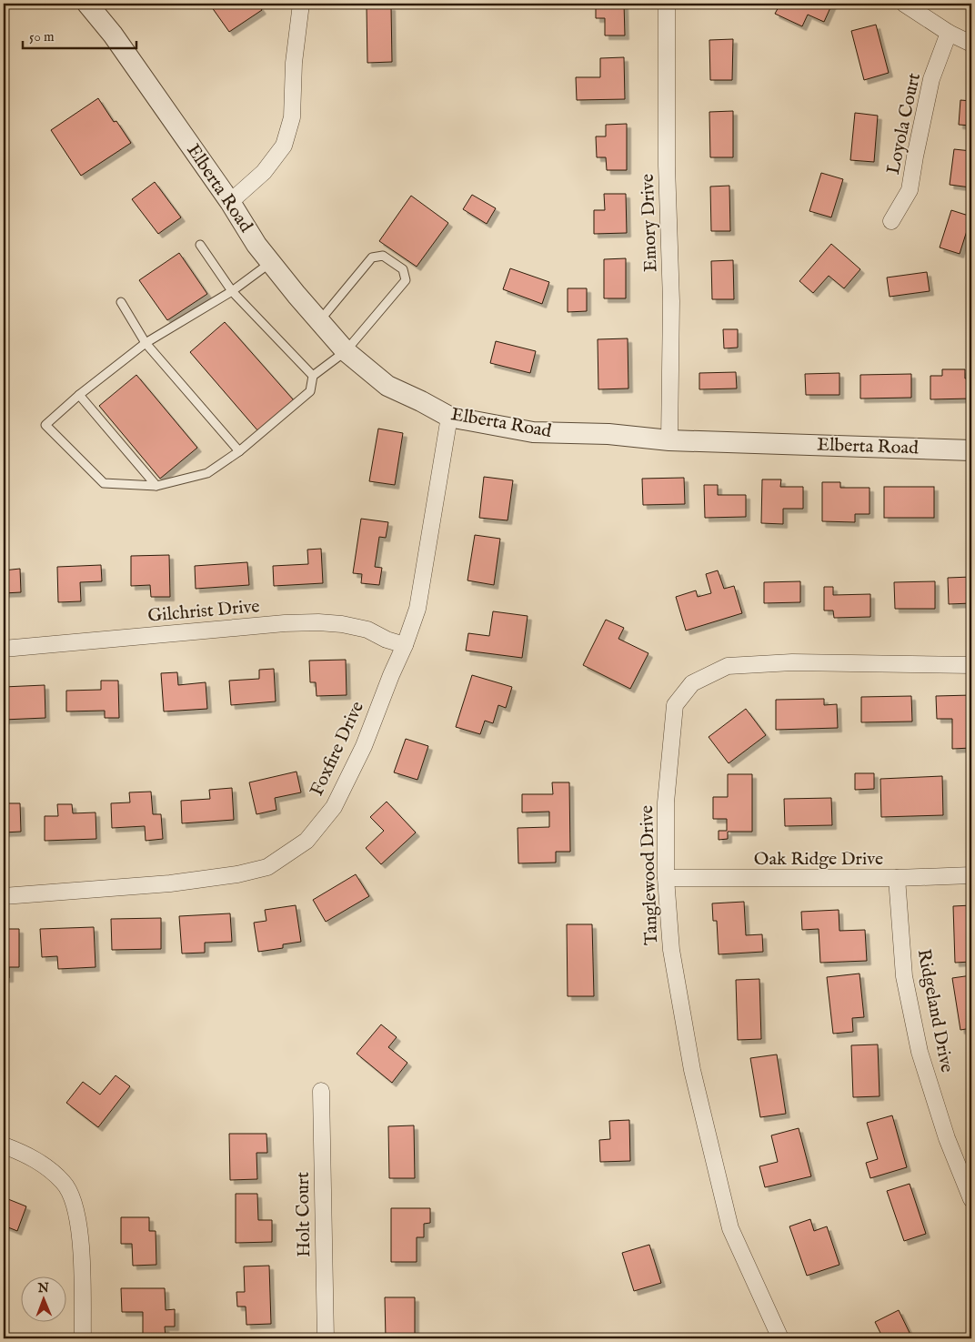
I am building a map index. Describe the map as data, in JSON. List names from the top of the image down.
{
  "streets": {
    "street": [
      "Loyola Court",
      "Elberta Road",
      "Emory Drive",
      "Gilchrist Drive",
      "Foxfire Drive",
      "Oak Ridge Drive",
      "Tanglewood Drive",
      "Ridgeland Drive",
      "Holt Court"
    ]
  },
  "crossings": [
    ["Elberta Road", "Emory Drive"],
    ["Elberta Road", "Foxfire Drive"],
    ["Gilchrist Drive", "Foxfire Drive"],
    ["Oak Ridge Drive", "Tanglewood Drive"],
    ["Oak Ridge Drive", "Ridgeland Drive"]
  ],
  "scale_bar": "50 m",
  "north": "top"
}
